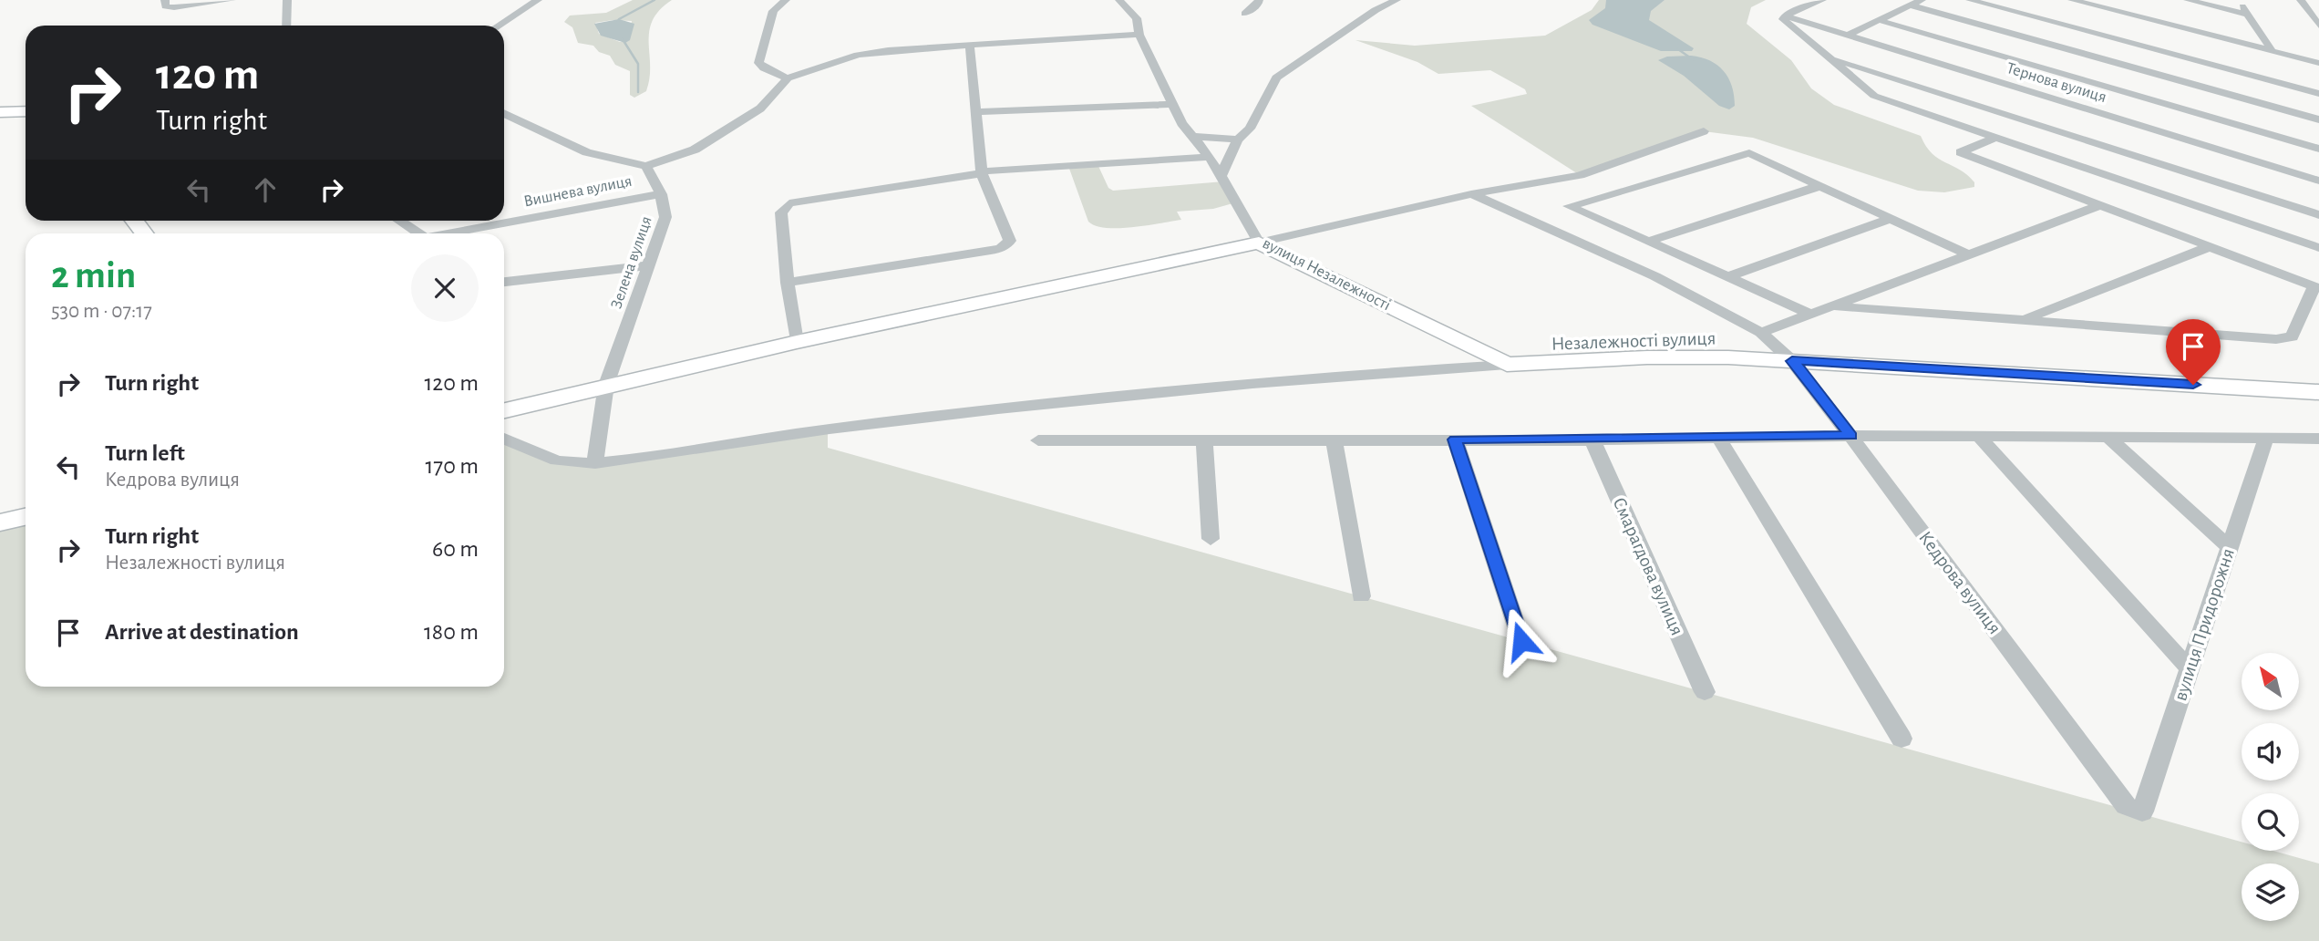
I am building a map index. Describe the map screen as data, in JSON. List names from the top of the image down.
{
  "streets": {
    "street": [
      "Тернова вулиця",
      "Вишнева вулиця",
      "Зелена вулиця",
      "Незалежності вулиця",
      "Смарагдова вулиця",
      "Кедрова вулиця",
      "вулиця Придорожня"
    ]
  },
  "crossings": [
    ["Вишнева вулиця", "Зелена вулиця"],
    ["Незалежності вулиця", "Кедрова вулиця"],
    ["Кедрова вулиця", "вулиця Придорожня"]
  ],
  "north": "top left",
  "page": {
    "turn": ["120 m", "Turn right"],
    "heading": ["2 min", "530 m · 07:17"],
    "list": [
      {
        "name": "Turn right",
        "value": "120 m"
      },
      {
        "name": "Turn left",
        "note": "Кедрова вулиця",
        "value": "170 m"
      },
      {
        "name": "Turn right",
        "note": "Незалежності вулиця",
        "value": "60 m"
      },
      {
        "name": "Arrive at destination",
        "value": "180 m"
      }
    ]
  }
}
